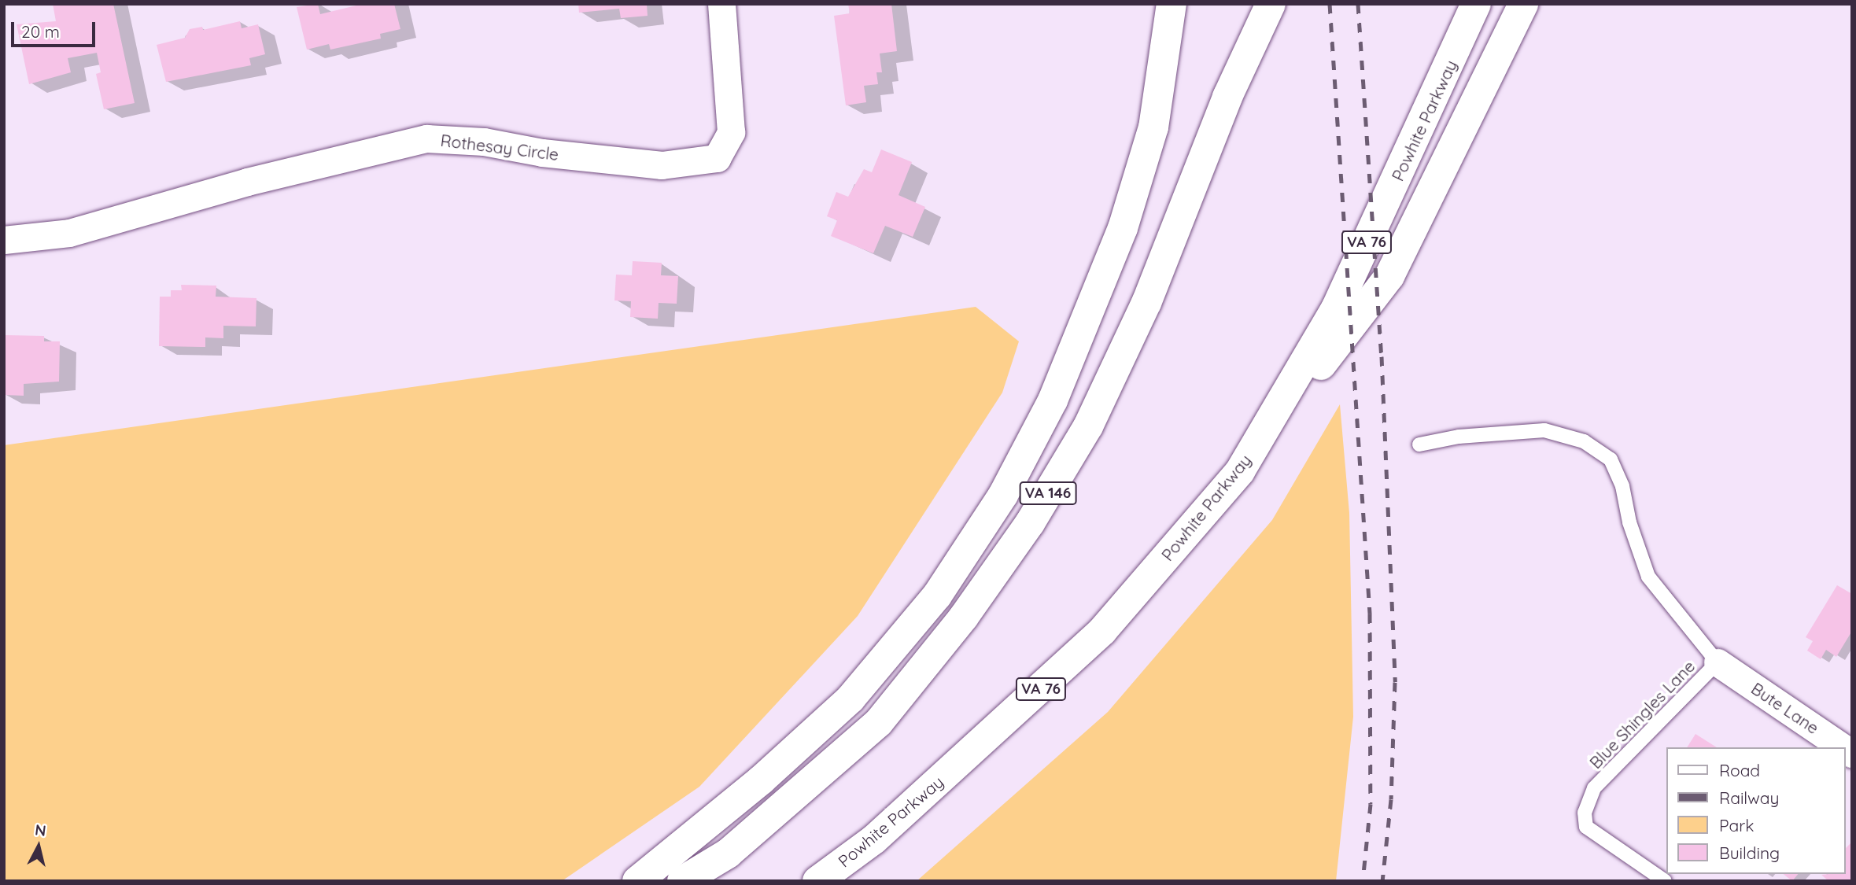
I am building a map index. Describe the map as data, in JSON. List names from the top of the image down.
{
  "streets": {
    "highway": ["Powhite Parkway", "VA 76", "VA 146"],
    "street": ["Rothesay Circle", "Bute Lane"],
    "lane": ["Blue Shingles Lane"]
  },
  "crossings": [
    ["Bute Lane", "Blue Shingles Lane"]
  ],
  "legend": [
    "Road",
    "Railway",
    "Park",
    "Building"
  ],
  "scale_bar": "20 m",
  "north": "top"
}
